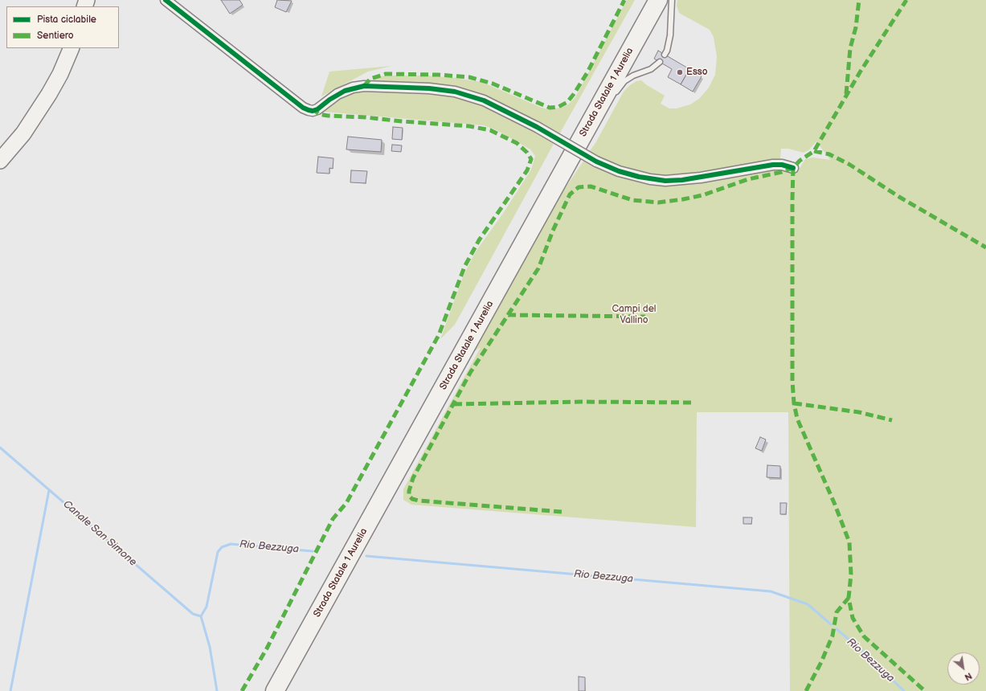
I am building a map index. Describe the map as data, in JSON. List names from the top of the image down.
{
  "streets": {
    "highway": ["Strada Statale 1 Aurelia"]
  },
  "water": ["Canale San Simone", "Rio Bezzuga"],
  "parks": ["Campi del Vallino"],
  "places": ["Esso"],
  "legend": ["Pista ciclabile", "Sentiero"],
  "north": "bottom right"
}
